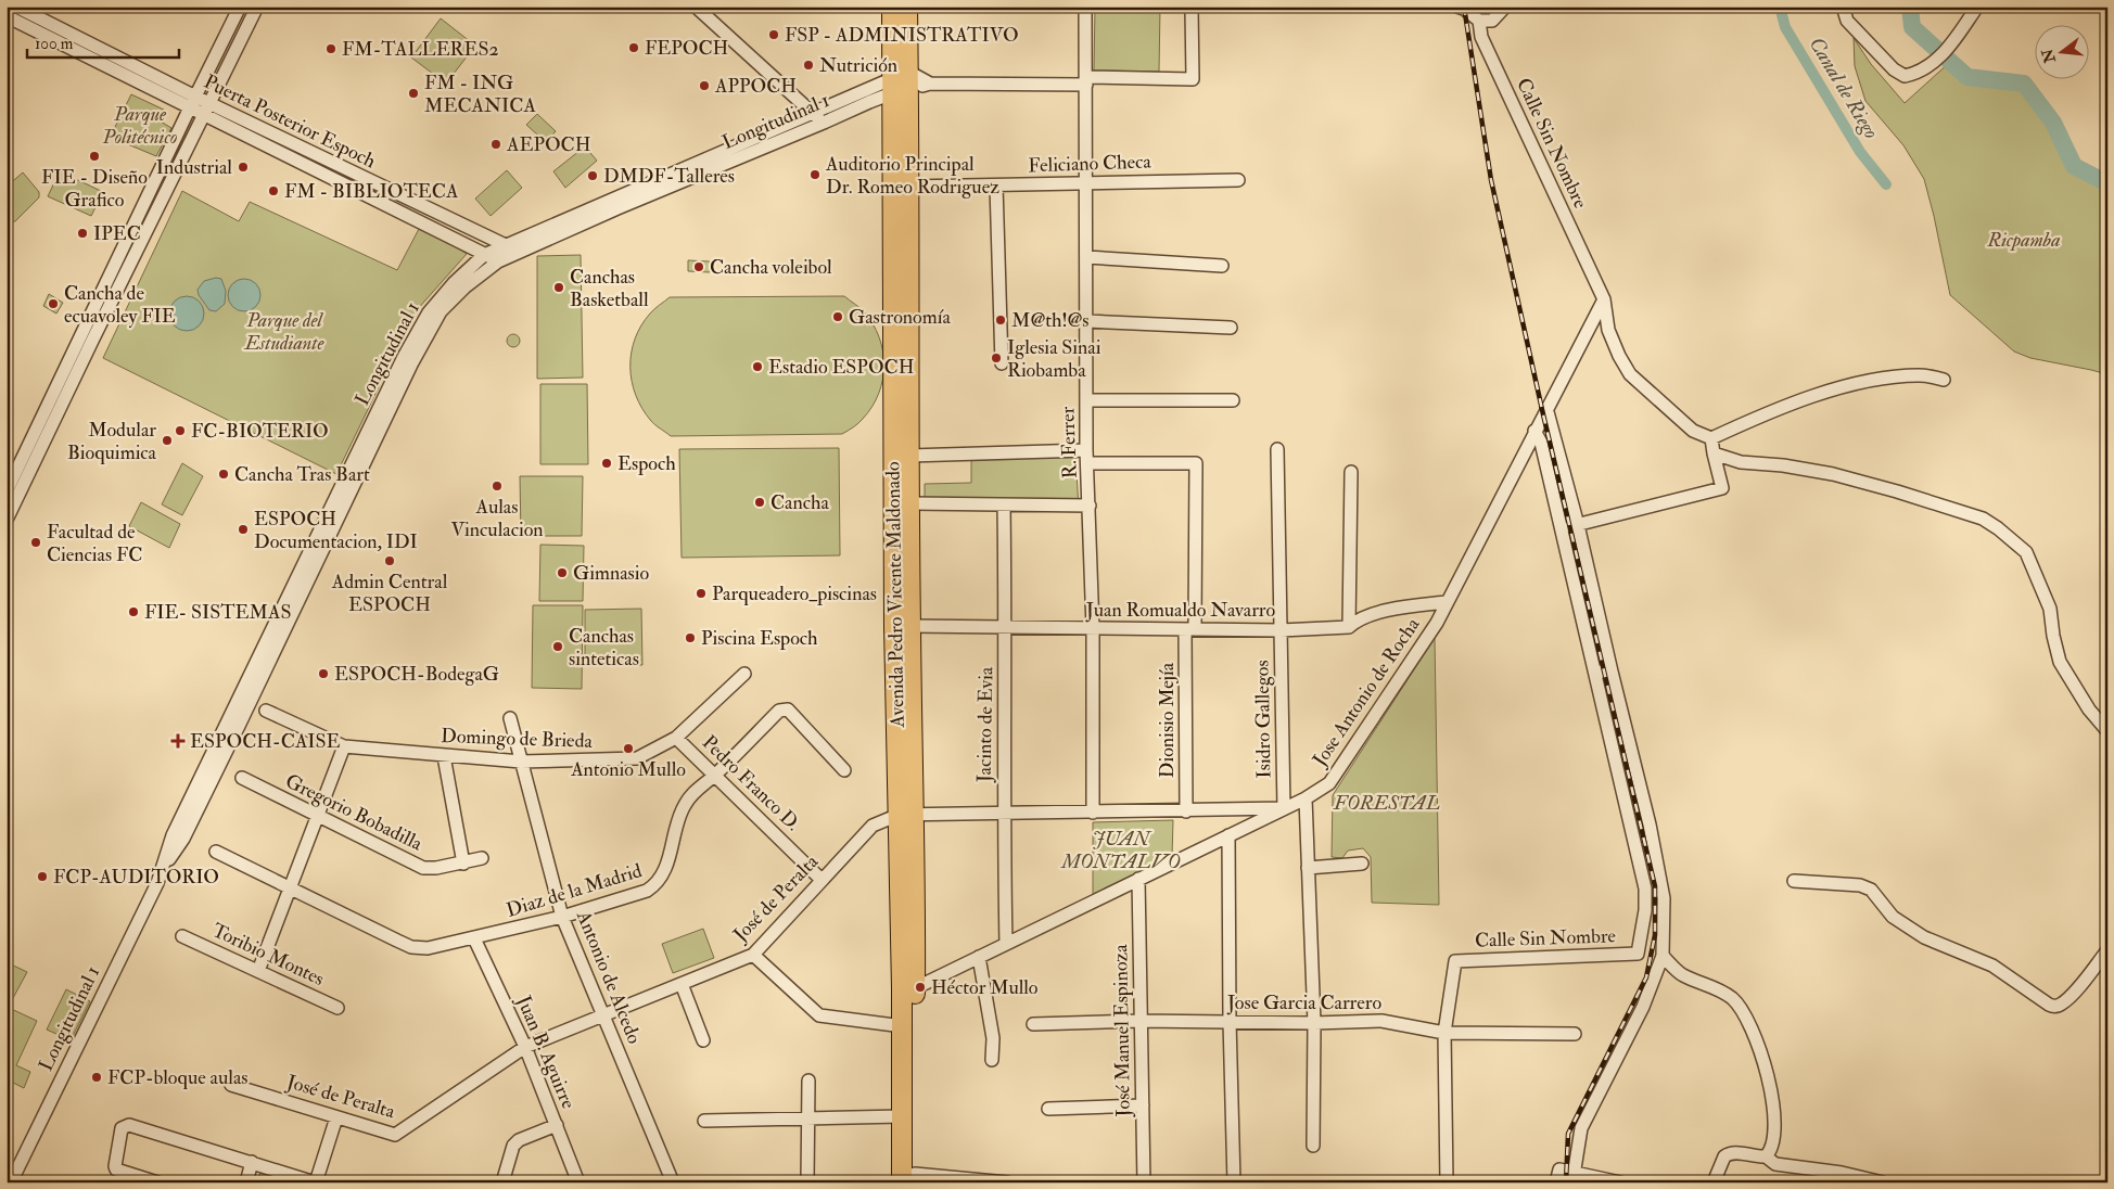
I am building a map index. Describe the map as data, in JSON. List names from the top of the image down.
{
  "streets": {
    "main road": ["Avenida Pedro Vicente Maldonado"],
    "street": [
      "Puerta Posterior Espoch",
      "Longitudinal 1",
      "Calle Sin Nombre",
      "Feliciano Checa",
      "R. Ferrer",
      "Juan Romualdo Navarro",
      "Jose Antonio de Rocha",
      "Isidro Gallegos",
      "Dionisio Mejía",
      "Jacinto de Evia",
      "Domingo de Brieda",
      "Pedro Franco D.",
      "Gregorio Bobadilla",
      "Diaz de la Madrid",
      "José de Peralta",
      "Toribio Montes",
      "Antonio de Alcedo",
      "Jose Garcia Carrero",
      "José Manuel Espinoza",
      "Juan B. Aguirre"
    ]
  },
  "crossings": [
    ["Puerta Posterior Espoch", "Longitudinal 1"],
    ["Longitudinal 1", "Avenida Pedro Vicente Maldonado"],
    ["Calle Sin Nombre", "Jose Antonio de Rocha"],
    ["Calle Sin Nombre", "Jose Garcia Carrero"],
    ["Feliciano Checa", "R. Ferrer"],
    ["Feliciano Checa", "Avenida Pedro Vicente Maldonado"],
    ["R. Ferrer", "Juan Romualdo Navarro"],
    ["R. Ferrer", "Dionisio Mejía"],
    ["R. Ferrer", "José de Peralta"],
    ["Avenida Pedro Vicente Maldonado", "Juan Romualdo Navarro"],
    ["Avenida Pedro Vicente Maldonado", "Jose Antonio de Rocha"],
    ["Avenida Pedro Vicente Maldonado", "José de Peralta"],
    ["Juan Romualdo Navarro", "Jose Antonio de Rocha"],
    ["Juan Romualdo Navarro", "Isidro Gallegos"],
    ["Juan Romualdo Navarro", "Dionisio Mejía"],
    ["Juan Romualdo Navarro", "Jacinto de Evia"],
    ["Jose Antonio de Rocha", "Isidro Gallegos"],
    ["Jose Antonio de Rocha", "Jacinto de Evia"],
    ["Jose Antonio de Rocha", "José de Peralta"],
    ["Jose Antonio de Rocha", "José Manuel Espinoza"],
    ["Isidro Gallegos", "José de Peralta"],
    ["Dionisio Mejía", "José de Peralta"],
    ["Jacinto de Evia", "José de Peralta"],
    ["Domingo de Brieda", "Pedro Franco D."],
    ["Domingo de Brieda", "Antonio de Alcedo"],
    ["Pedro Franco D.", "Diaz de la Madrid"],
    ["Pedro Franco D.", "José de Peralta"],
    ["Diaz de la Madrid", "Antonio de Alcedo"],
    ["Diaz de la Madrid", "Juan B. Aguirre"],
    ["José de Peralta", "Antonio de Alcedo"],
    ["José de Peralta", "Juan B. Aguirre"],
    ["Jose Garcia Carrero", "José Manuel Espinoza"]
  ],
  "water": ["Canal de Riego"],
  "parks": [
    "Parque Politécnico",
    "Ricpamba",
    "Parque del Estudiante",
    "FORESTAL",
    "JUAN MONTALVO"
  ],
  "places": {
    "other": [
      "FSP - ADMINISTRATIVO",
      "FEPOCH",
      "FM-TALLERES2",
      "Nutrición",
      "APPOCH",
      "FM - ING MECANICA",
      "AEPOCH",
      "FIE - Diseño Grafico",
      "Industrial",
      "Auditorio Principal Dr. Romeo Rodriguez",
      "DMDF-Talleres",
      "FM - BIBLIOTECA",
      "IPEC",
      "Cancha voleibol",
      "Canchas Basketball",
      "Cancha de ecuavoley FIE",
      "Gastronomía",
      "M@th!@s",
      "Iglesia Sinai Riobamba",
      "Estadio ESPOCH",
      "FC-BIOTERIO",
      "Modular Bioquimica",
      "Espoch",
      "Cancha Tras Bart",
      "Aulas Vinculacion",
      "Cancha",
      "ESPOCH Documentacion, IDI",
      "Facultad de Ciencias FC",
      "Admin Central ESPOCH",
      "Gimnasio",
      "Parqueadero_piscinas",
      "FIE- SISTEMAS",
      "Piscina Espoch",
      "Canchas sinteticas",
      "ESPOCH-BodegaG",
      "Antonio Mullo",
      "FCP-AUDITORIO",
      "Héctor Mullo",
      "FCP-bloque aulas"
    ],
    "health": ["ESPOCH-CAISE"]
  },
  "scale_bar": "100 m",
  "north": "left"
}
